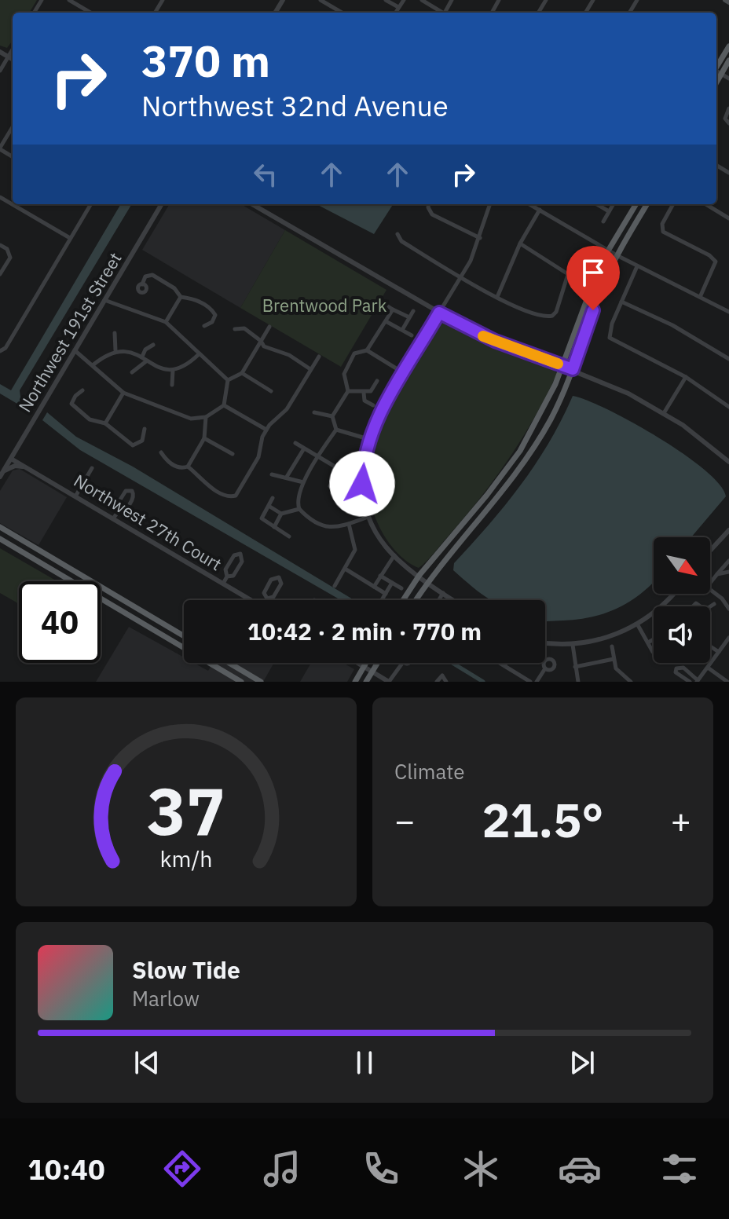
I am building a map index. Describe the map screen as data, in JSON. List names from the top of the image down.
{
  "streets": {
    "street": ["Northwest 191st Street", "Northwest 27th Court"]
  },
  "crossings": [
    ["Northwest 191st Street", "Northwest 27th Court"]
  ],
  "parks": ["Brentwood Park"],
  "north": "bottom right",
  "page": {
    "turn": ["370 m", "Northwest 32nd Avenue"],
    "limit": "40",
    "trip": "10:42 · 2 min · 770 m",
    "tile": "Climate",
    "heat": ["−", "21.5°", "+"],
    "song": ["Slow Tide", "Marlow"],
    "tabs": "10:40",
    "gauge": ["37", "km/h"]
  }
}
